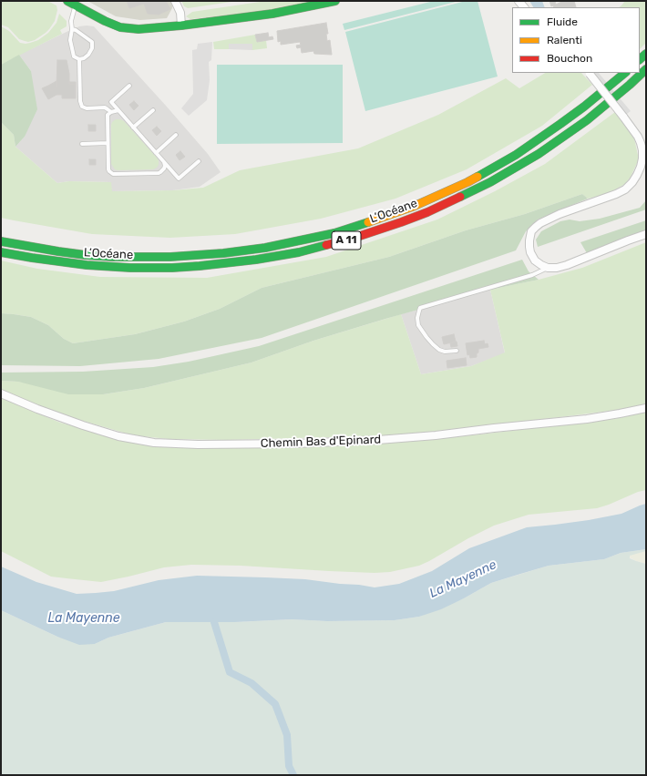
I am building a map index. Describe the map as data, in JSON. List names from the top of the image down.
{
  "streets": {
    "main road": ["L’Océane", "A 11"],
    "street": ["Chemin Bas d'Epinard"]
  },
  "water": ["La Mayenne"],
  "legend": ["Fluide", "Ralenti", "Bouchon"]
}
